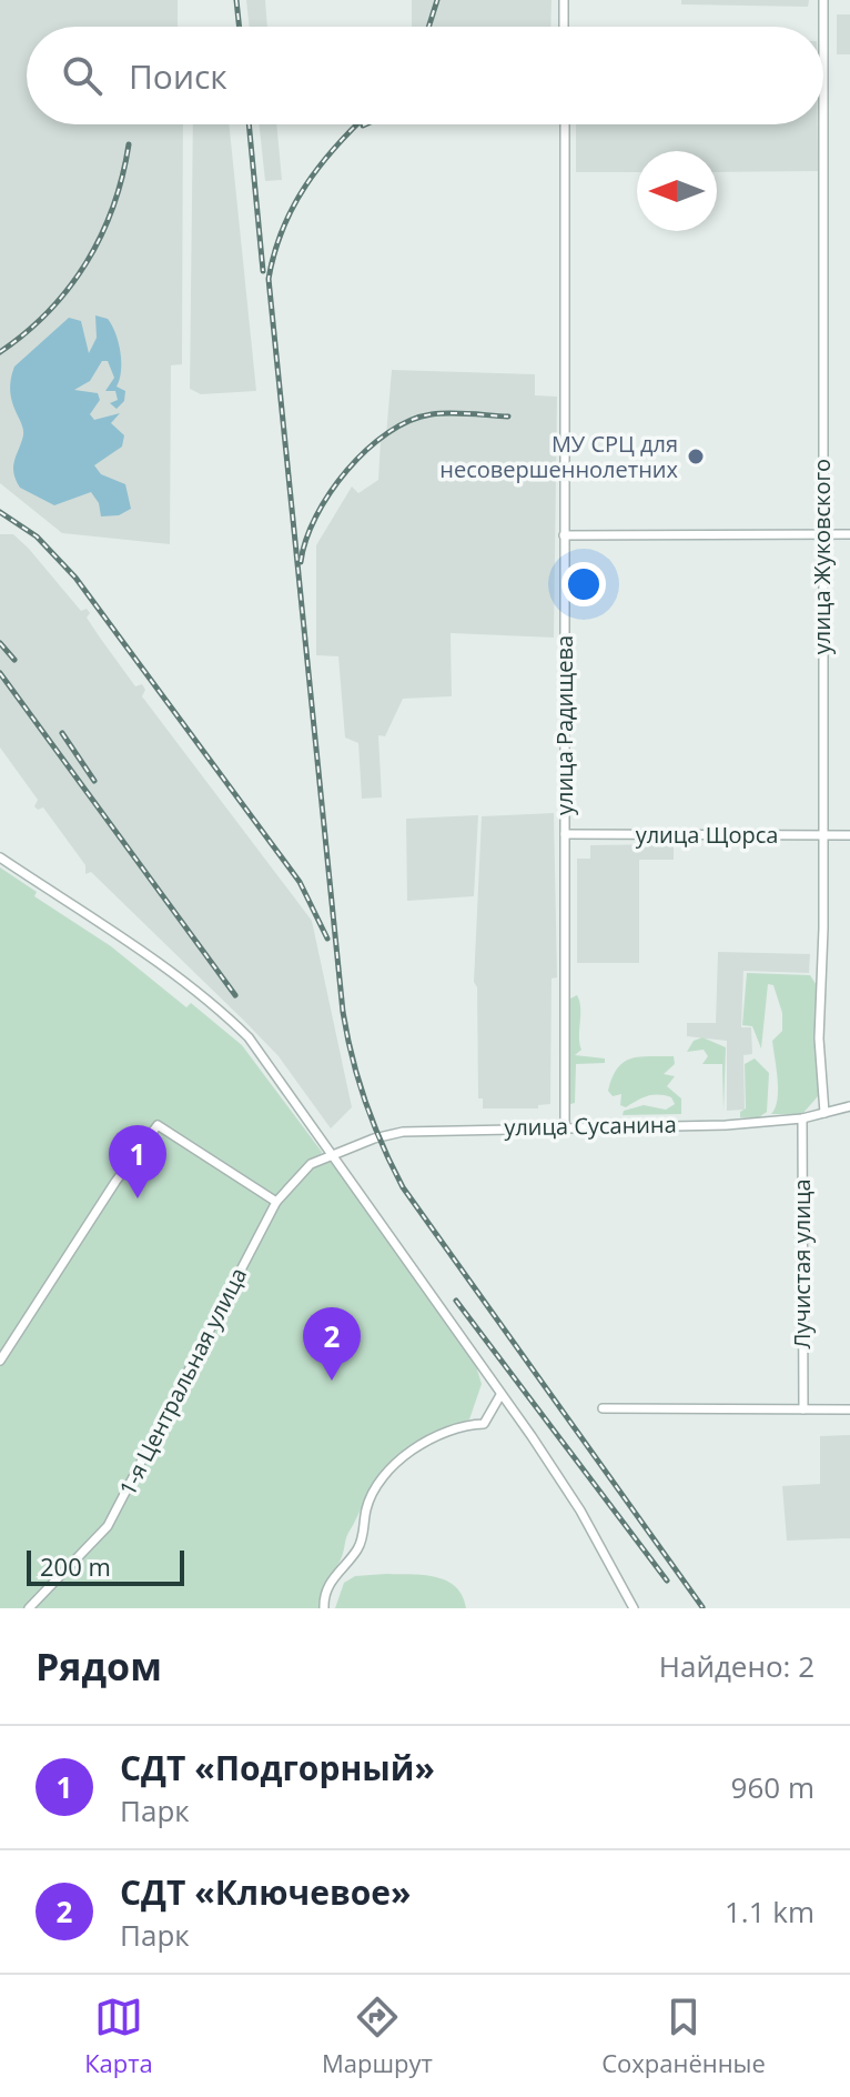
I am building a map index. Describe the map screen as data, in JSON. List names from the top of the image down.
{
  "streets": {
    "street": [
      "улица Жуковского",
      "улица Радищева",
      "улица Щорса",
      "улица Сусанина",
      "Лучистая улица",
      "1-я Центральная улица"
    ]
  },
  "crossings": [
    ["улица Жуковского", "улица Щорса"],
    ["улица Жуковского", "улица Сусанина"],
    ["улица Радищева", "улица Щорса"],
    ["улица Радищева", "улица Сусанина"],
    ["улица Сусанина", "Лучистая улица"],
    ["улица Сусанина", "1-я Центральная улица"]
  ],
  "places": ["МУ СРЦ для несовершеннолетних"],
  "scale_bar": "200 m",
  "north": "left",
  "page": {
    "search": "Поиск",
    "pins": ["1", "2"],
    "scale": "200 m",
    "heading": ["Рядом", "Найдено: 2"],
    "list": [
      {
        "mark": "1",
        "name": "СДТ «Подгорный»",
        "note": "Парк",
        "value": "960 m"
      },
      {
        "mark": "2",
        "name": "СДТ «Ключевое»",
        "note": "Парк",
        "value": "1.1 km"
      }
    ],
    "nav": ["Карта", "Маршрут", "Сохранённые"]
  }
}
